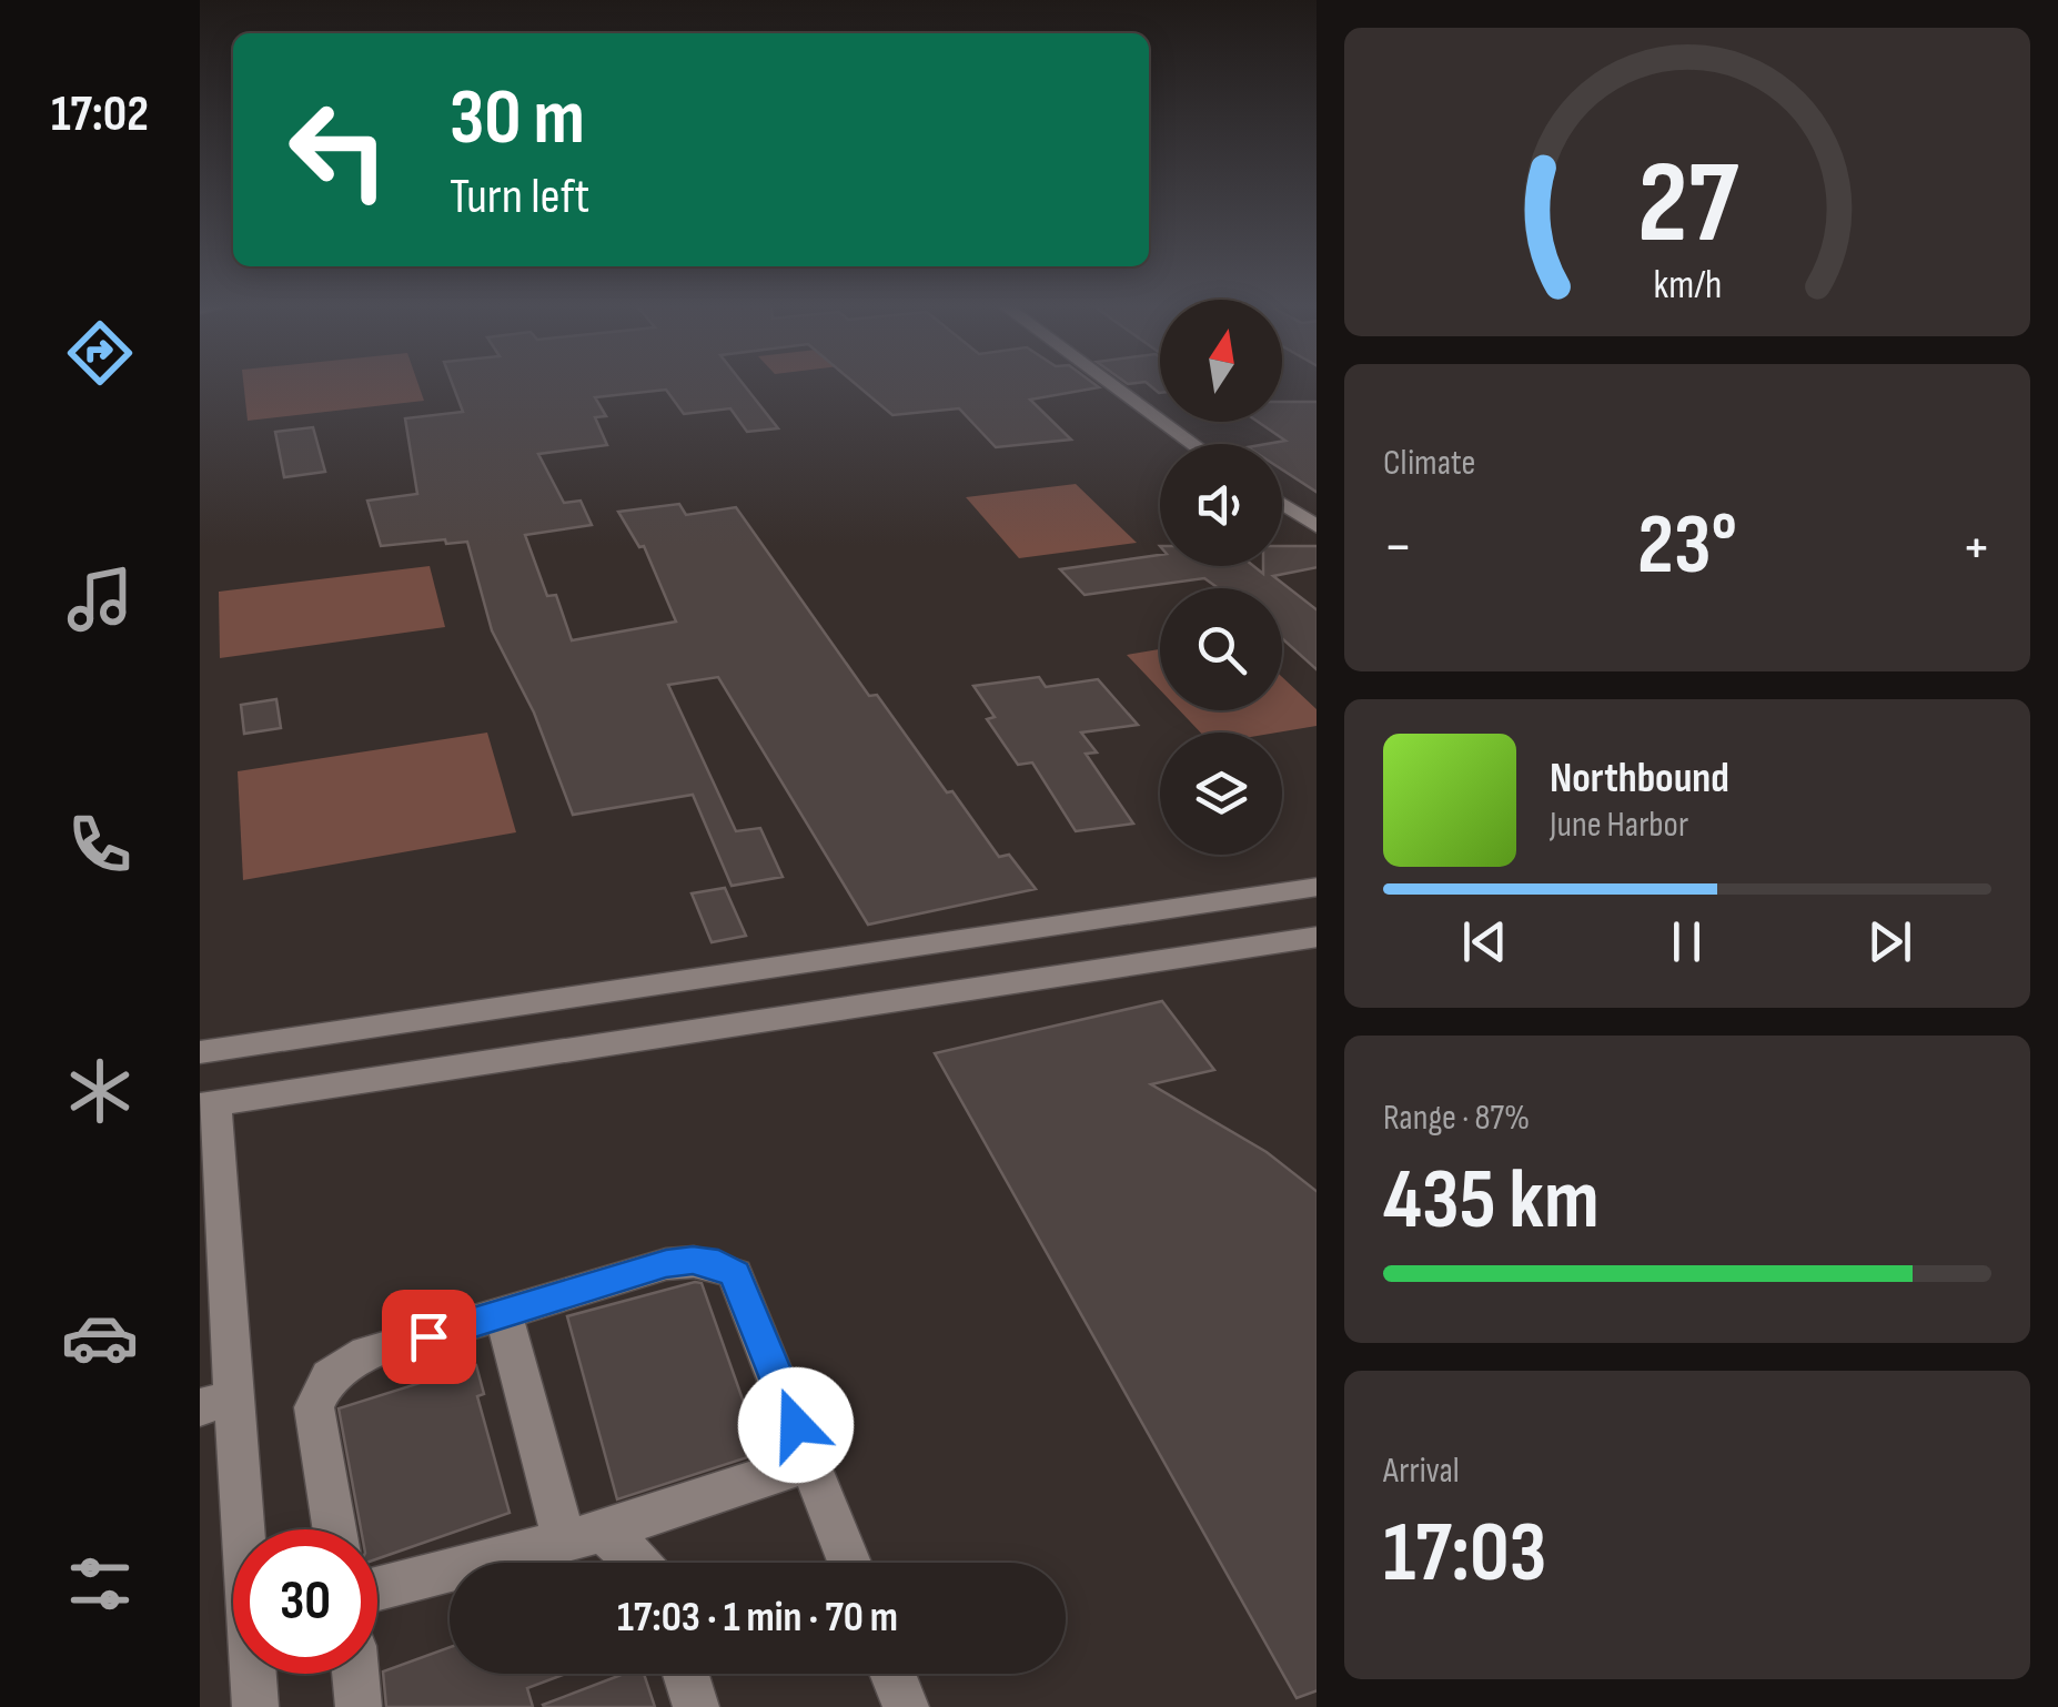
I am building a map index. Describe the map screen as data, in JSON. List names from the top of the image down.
{
  "north": "top",
  "page": {
    "tabs": "17:02",
    "turn": ["30 m", "Turn left"],
    "tile": [
      "Climate",
      ["Range · 87%", "435 km"],
      ["Arrival", "17:03"]
    ],
    "heat": ["−", "23°", "+"],
    "song": ["Northbound", "June Harbor"],
    "limit": "30",
    "trip": "17:03 · 1 min · 70 m",
    "gauge": ["27", "km/h"]
  }
}
